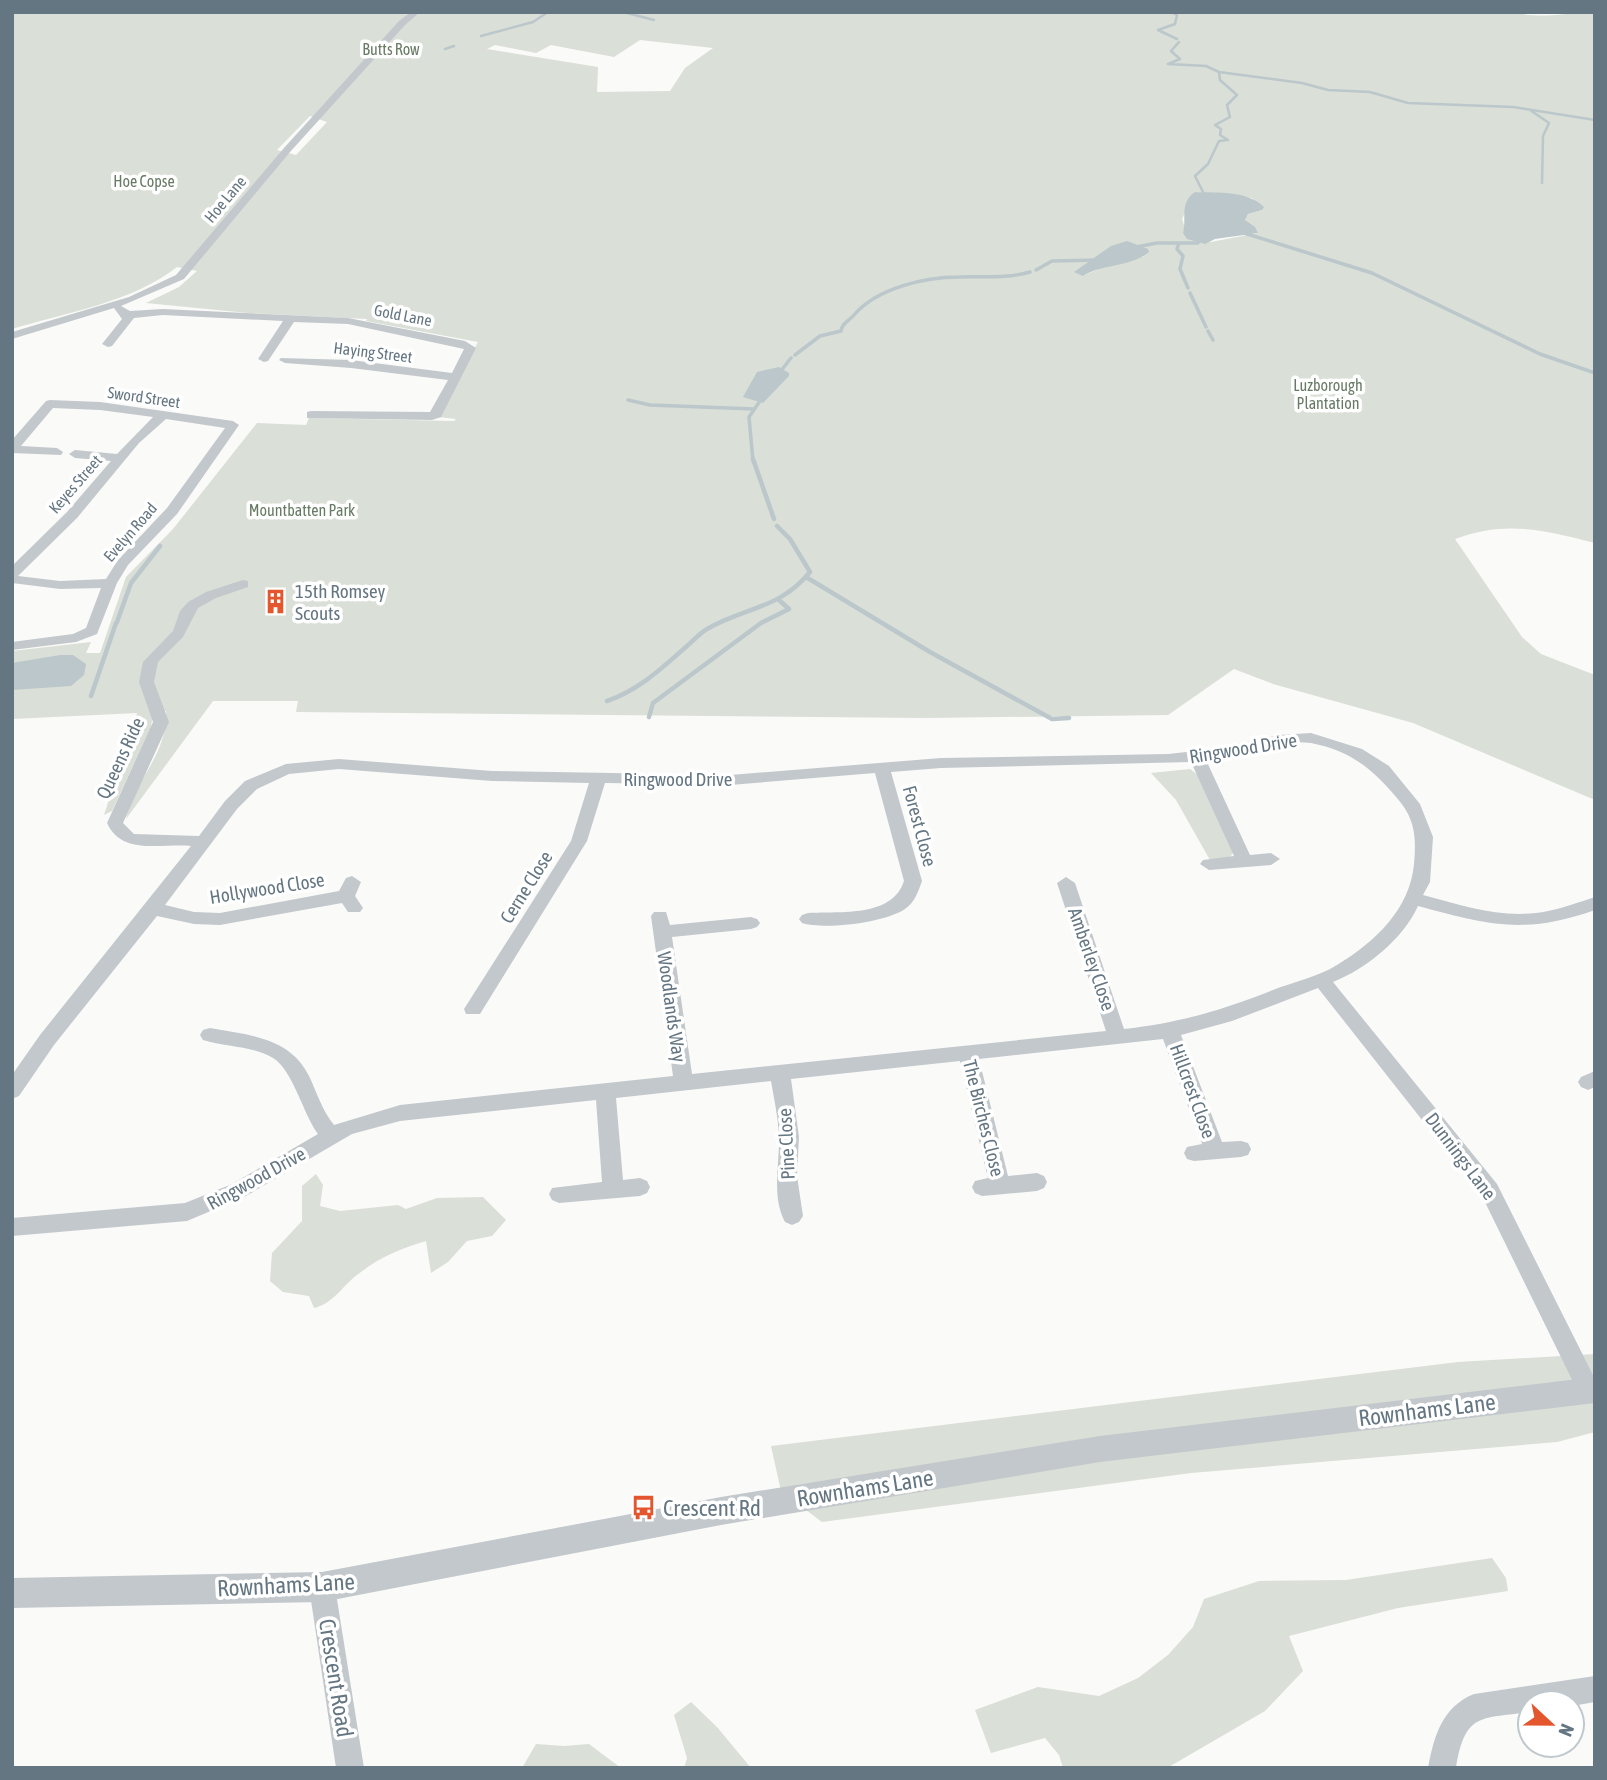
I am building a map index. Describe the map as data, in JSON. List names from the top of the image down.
{
  "streets": {
    "street": [
      "Hoe Lane",
      "Gold Lane",
      "Haying Street",
      "Sword Street",
      "Keyes Street",
      "Evelyn Road",
      "Ringwood Drive",
      "Queens Ride",
      "Forest Close",
      "Cerne Close",
      "Hollywood Close",
      "Amberley Close",
      "Woodlands Way",
      "Hillcrest Close",
      "The Birches Close",
      "Pine Close",
      "Dunnings Lane",
      "Rownhams Lane",
      "Crescent Road"
    ]
  },
  "crossings": [
    ["Gold Lane", "Haying Street"],
    ["Sword Street", "Keyes Street"],
    ["Sword Street", "Evelyn Road"],
    ["Keyes Street", "Evelyn Road"],
    ["Ringwood Drive", "Queens Ride"],
    ["Ringwood Drive", "Forest Close"],
    ["Ringwood Drive", "Cerne Close"],
    ["Ringwood Drive", "Hollywood Close"],
    ["Ringwood Drive", "Amberley Close"],
    ["Ringwood Drive", "Woodlands Way"],
    ["Ringwood Drive", "Hillcrest Close"],
    ["Ringwood Drive", "The Birches Close"],
    ["Ringwood Drive", "Pine Close"],
    ["Ringwood Drive", "Dunnings Lane"],
    ["Dunnings Lane", "Rownhams Lane"],
    ["Rownhams Lane", "Crescent Road"]
  ],
  "parks": [
    "Butts Row",
    "Hoe Copse",
    "Luzborough Plantation",
    "Mountbatten Park"
  ],
  "places": {
    "building": ["15th Romsey Scouts"],
    "bus stop": ["Crescent Rd"]
  },
  "north": "right"
}
